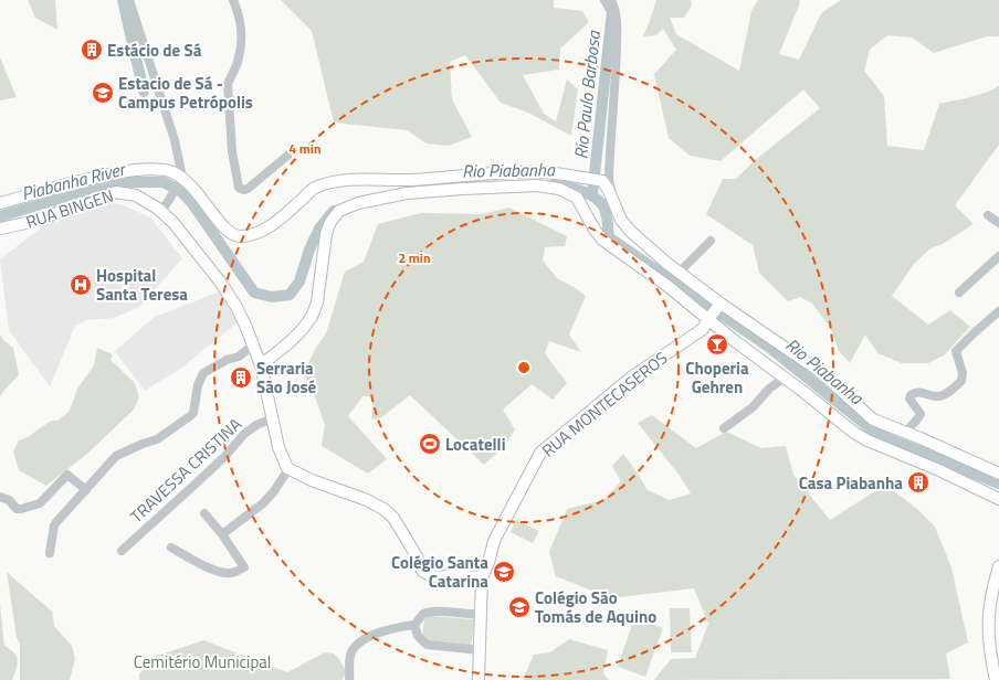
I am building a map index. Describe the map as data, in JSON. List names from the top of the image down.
{
  "streets": {
    "main road": ["RUA BINGEN", "RUA MONTECASEROS"],
    "street": ["TRAVESSA CRISTINA"]
  },
  "crossings": [
    ["RUA BINGEN", "TRAVESSA CRISTINA"]
  ],
  "water": ["Rio Paulo Barbosa", "Rio Piabanha", "Piabanha River"],
  "parks": ["Cemitério Municipal"],
  "places": {
    "building": ["Estácio de Sá", "Serraria São José", "Casa Piabanha"],
    "school or university": ["Estacio de Sá - Campus Petrópolis", "Colégio Santa Catarina", "Colégio São Tomás de Aquino"],
    "hospital": ["Hospital Santa Teresa"],
    "bar": ["Choperia Gehren"],
    "sports": ["Locatelli"]
  },
  "rings": ["4 min", "2 min"]
}
